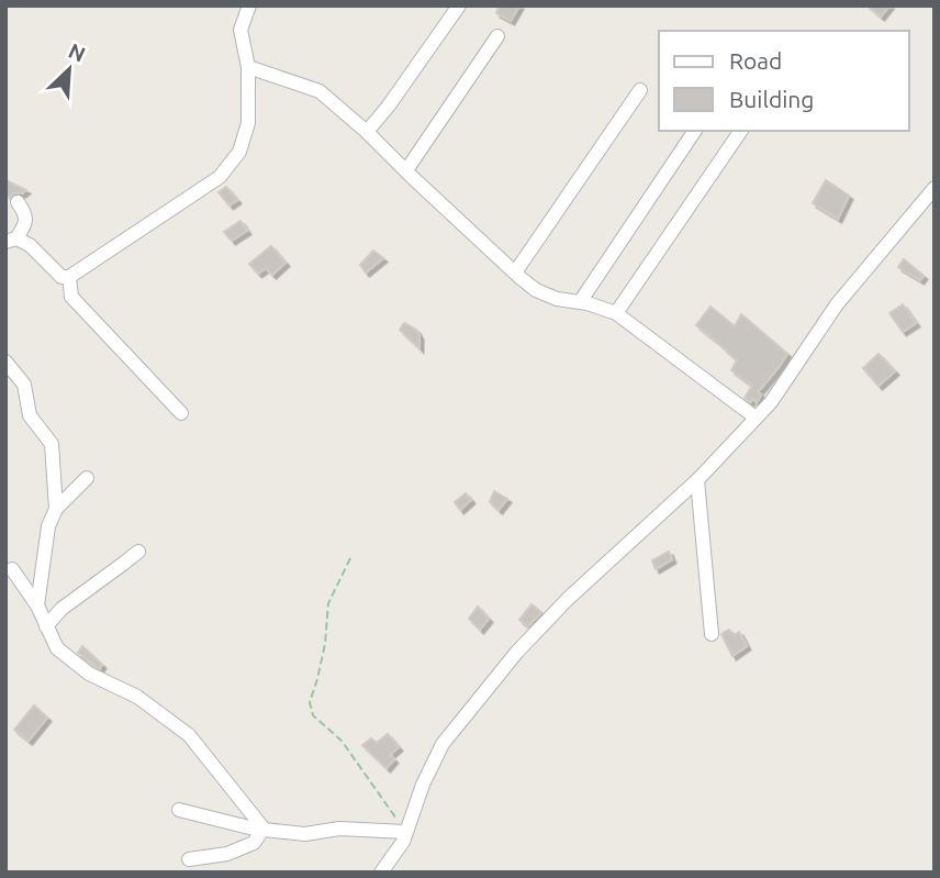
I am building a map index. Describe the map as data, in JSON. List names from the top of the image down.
{
  "legend": ["Road", "Building"],
  "north": "top right"
}
